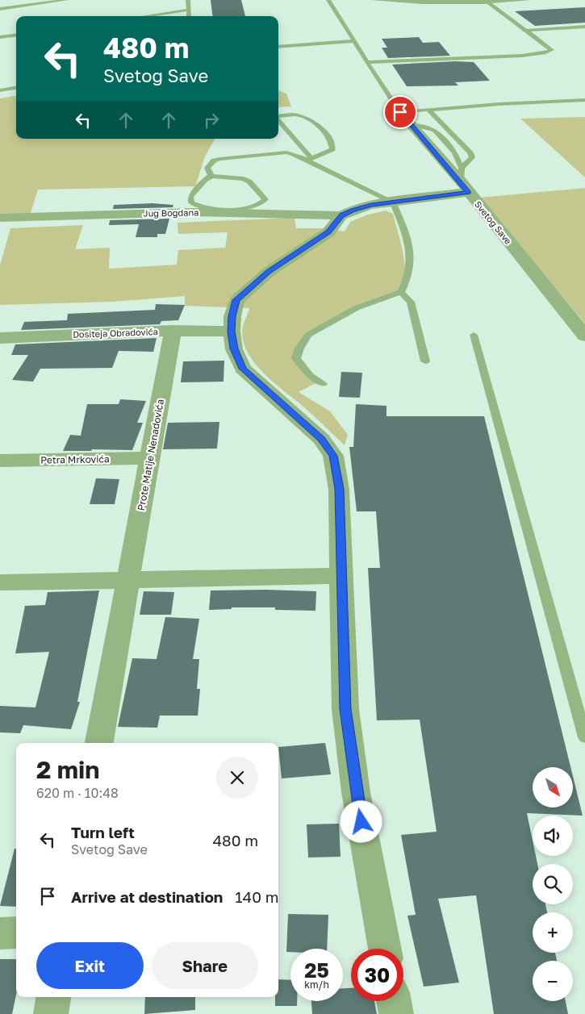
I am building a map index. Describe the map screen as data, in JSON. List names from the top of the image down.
{
  "streets": {
    "street": [
      "Jug Bogdana",
      "Svetog Save",
      "Dositeja Obradovića",
      "Prote Matije Nenadovića",
      "Petra Mrkovića"
    ]
  },
  "crossings": [
    ["Dositeja Obradovića", "Prote Matije Nenadovića"],
    ["Prote Matije Nenadovića", "Petra Mrkovića"]
  ],
  "north": "bottom right",
  "page": {
    "turn": ["480 m", "Svetog Save"],
    "heading": ["2 min", "620 m · 10:48"],
    "map_buttons": ["+", "−"],
    "list": [
      {
        "name": "Turn left",
        "note": "Svetog Save",
        "value": "480 m"
      },
      {
        "name": "Arrive at destination",
        "value": "140 m"
      }
    ],
    "buttons": ["Exit", "Share"],
    "speed": "25 km/h",
    "limit": "30"
  }
}
